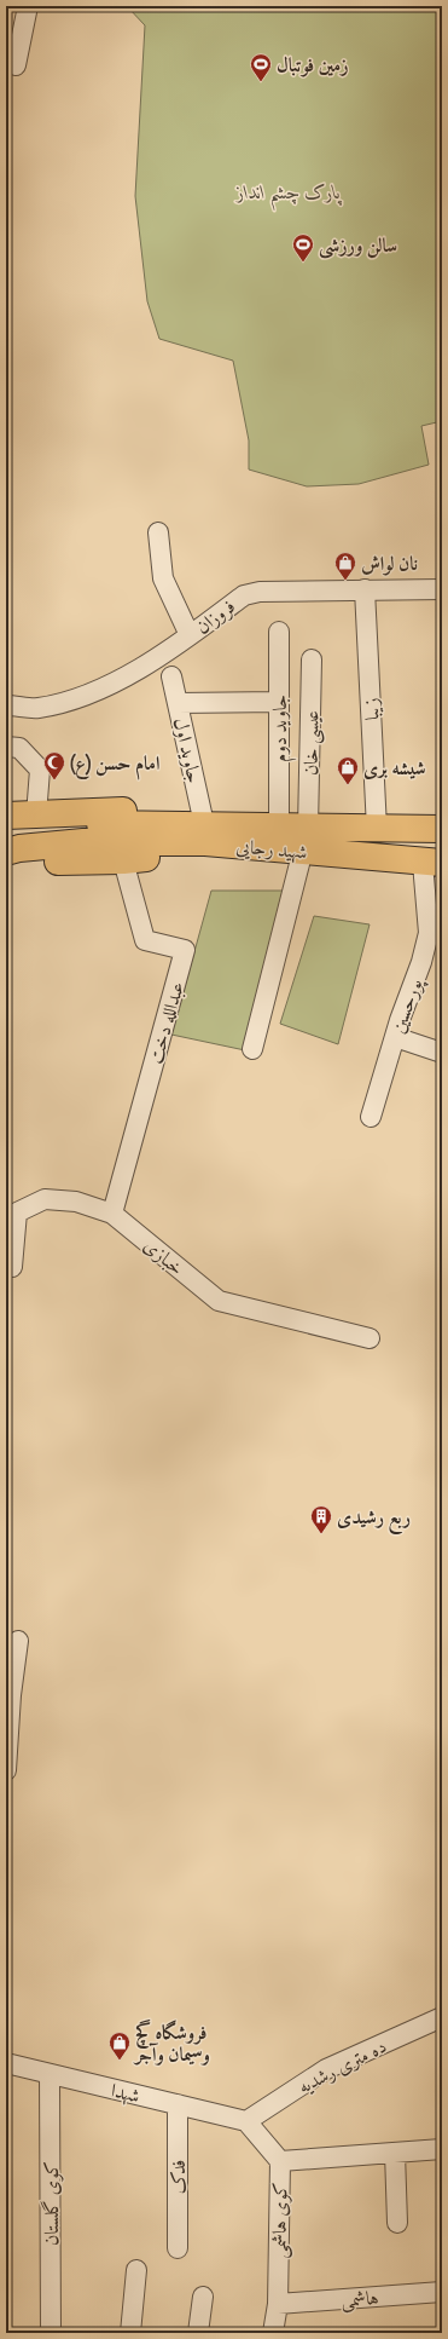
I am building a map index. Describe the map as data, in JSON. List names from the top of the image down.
{
  "streets": {
    "highway": ["شهید رجایی"],
    "street": [
      "فروزان",
      "زیبا",
      "جاوید دوم",
      "عیسی خان",
      "جاوید اول",
      "پورحسین",
      "عبدالله دخت",
      "خبازی",
      "ده متری رشدیه",
      "شهدا",
      "فدک",
      "کوی گلستان",
      "کوی هاشمی",
      "هاشمی"
    ]
  },
  "crossings": [
    ["فروزان", "زیبا"],
    ["عیسی خان", "شهید رجایی"],
    ["جاوید اول", "شهید رجایی"],
    ["شهید رجایی", "پورحسین"],
    ["عبدالله دخت", "خبازی"],
    ["ده متری رشدیه", "شهدا"],
    ["ده متری رشدیه", "کوی هاشمی"],
    ["شهدا", "فدک"],
    ["شهدا", "کوی گلستان"],
    ["شهدا", "کوی هاشمی"],
    ["کوی هاشمی", "هاشمی"]
  ],
  "parks": ["پارک چشم انداز"],
  "places": {
    "sports": ["زمین فوتبال", "سالن ورزشی"],
    "shop": ["نان لواش", "شیشه بری", "فروشگاه گچ وسیمان وآجر"],
    "mosque": ["امام حسن (ع)"],
    "building": ["ربع رشیدی"]
  }
}
